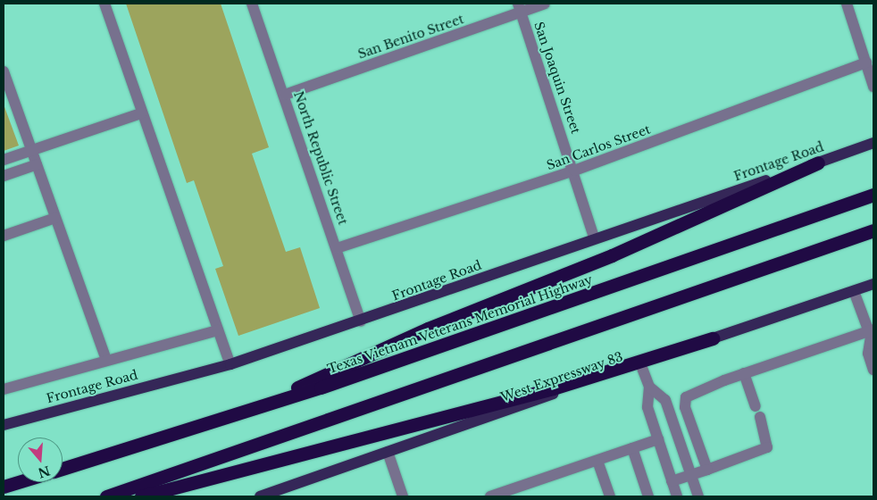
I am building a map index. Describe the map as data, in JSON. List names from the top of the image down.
{
  "streets": {
    "highway": ["Texas Vietnam Veterans Memorial Highway"],
    "main road": ["Frontage Road", "West Expressway 83"],
    "street": [
      "San Benito Street",
      "San Joaquin Street",
      "San Carlos Street",
      "North Republic Street"
    ]
  },
  "crossings": [
    ["San Benito Street", "San Joaquin Street"],
    ["San Benito Street", "North Republic Street"],
    ["San Joaquin Street", "San Carlos Street"],
    ["San Joaquin Street", "Frontage Road"],
    ["San Carlos Street", "North Republic Street"],
    ["North Republic Street", "Frontage Road"]
  ],
  "north": "bottom"
}
